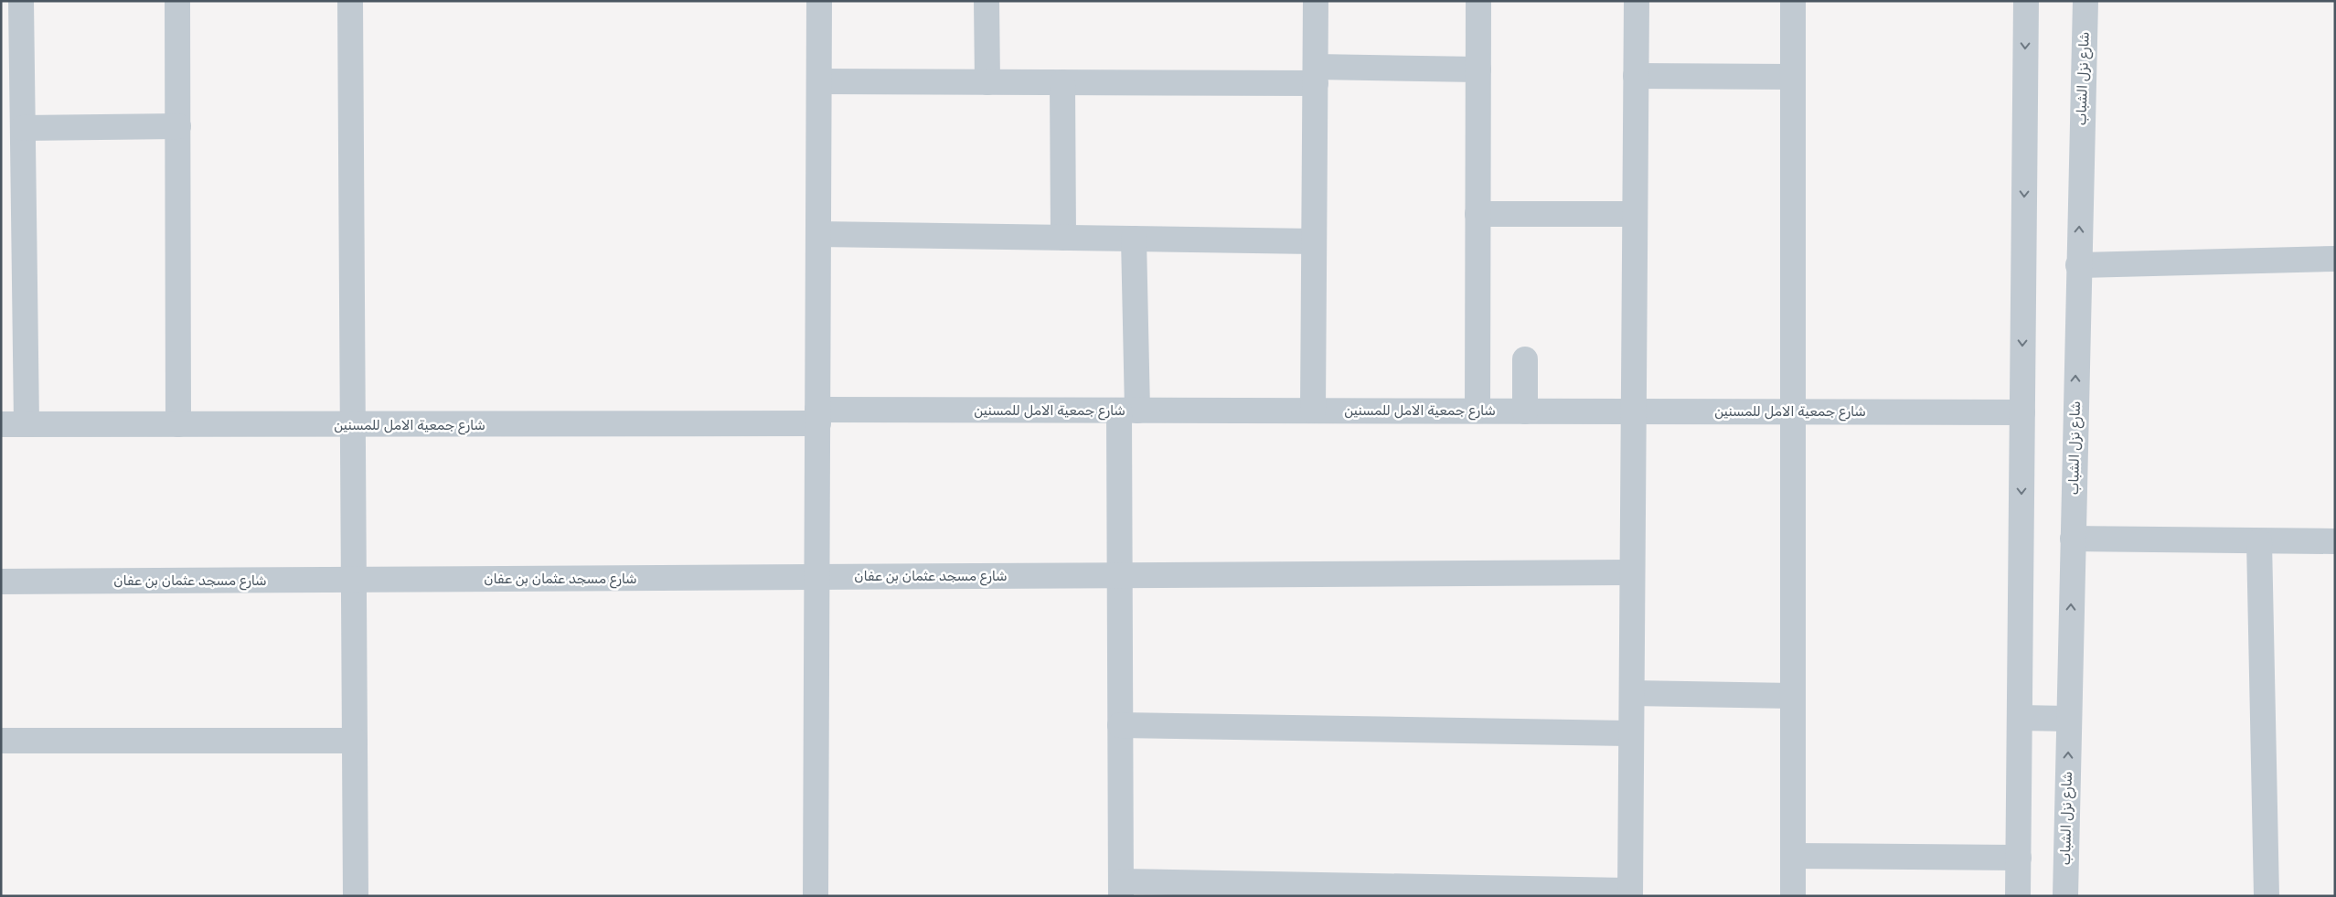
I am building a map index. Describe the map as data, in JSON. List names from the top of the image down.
{
  "streets": {
    "street": ["شارع نزل الشباب", "شارع جمعية الامل للمسنين", "شارع مسجد عثمان بن عفان"]
  }
}
